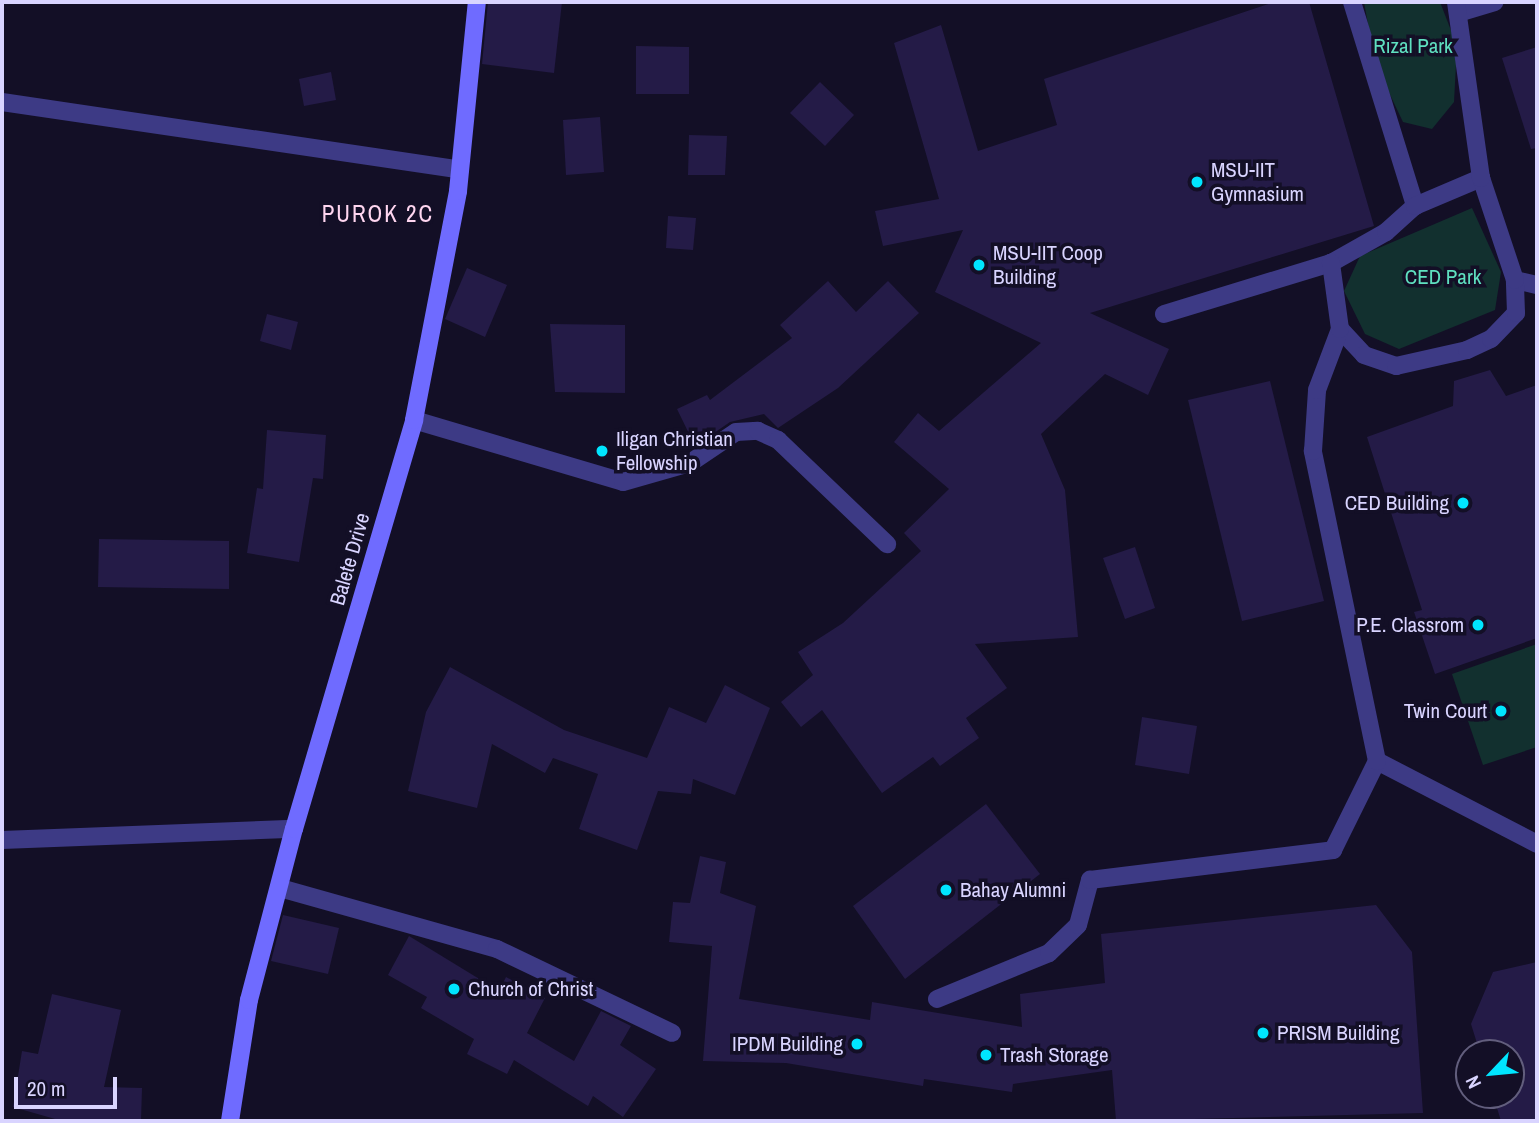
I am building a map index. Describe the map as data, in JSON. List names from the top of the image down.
{
  "streets": {
    "street": ["Balete Drive"]
  },
  "districts": ["PUROK 2C"],
  "parks": ["Rizal Park", "CED Park"],
  "places": [
    "MSU-IIT Gymnasium",
    "MSU-IIT Coop Building",
    "Iligan Christian Fellowship",
    "CED Building",
    "P.E. Classrom",
    "Twin Court",
    "Bahay Alumni",
    "Church of Christ",
    "PRISM Building",
    "IPDM Building",
    "Trash Storage"
  ],
  "scale_bar": "20 m",
  "north": "bottom left"
}
